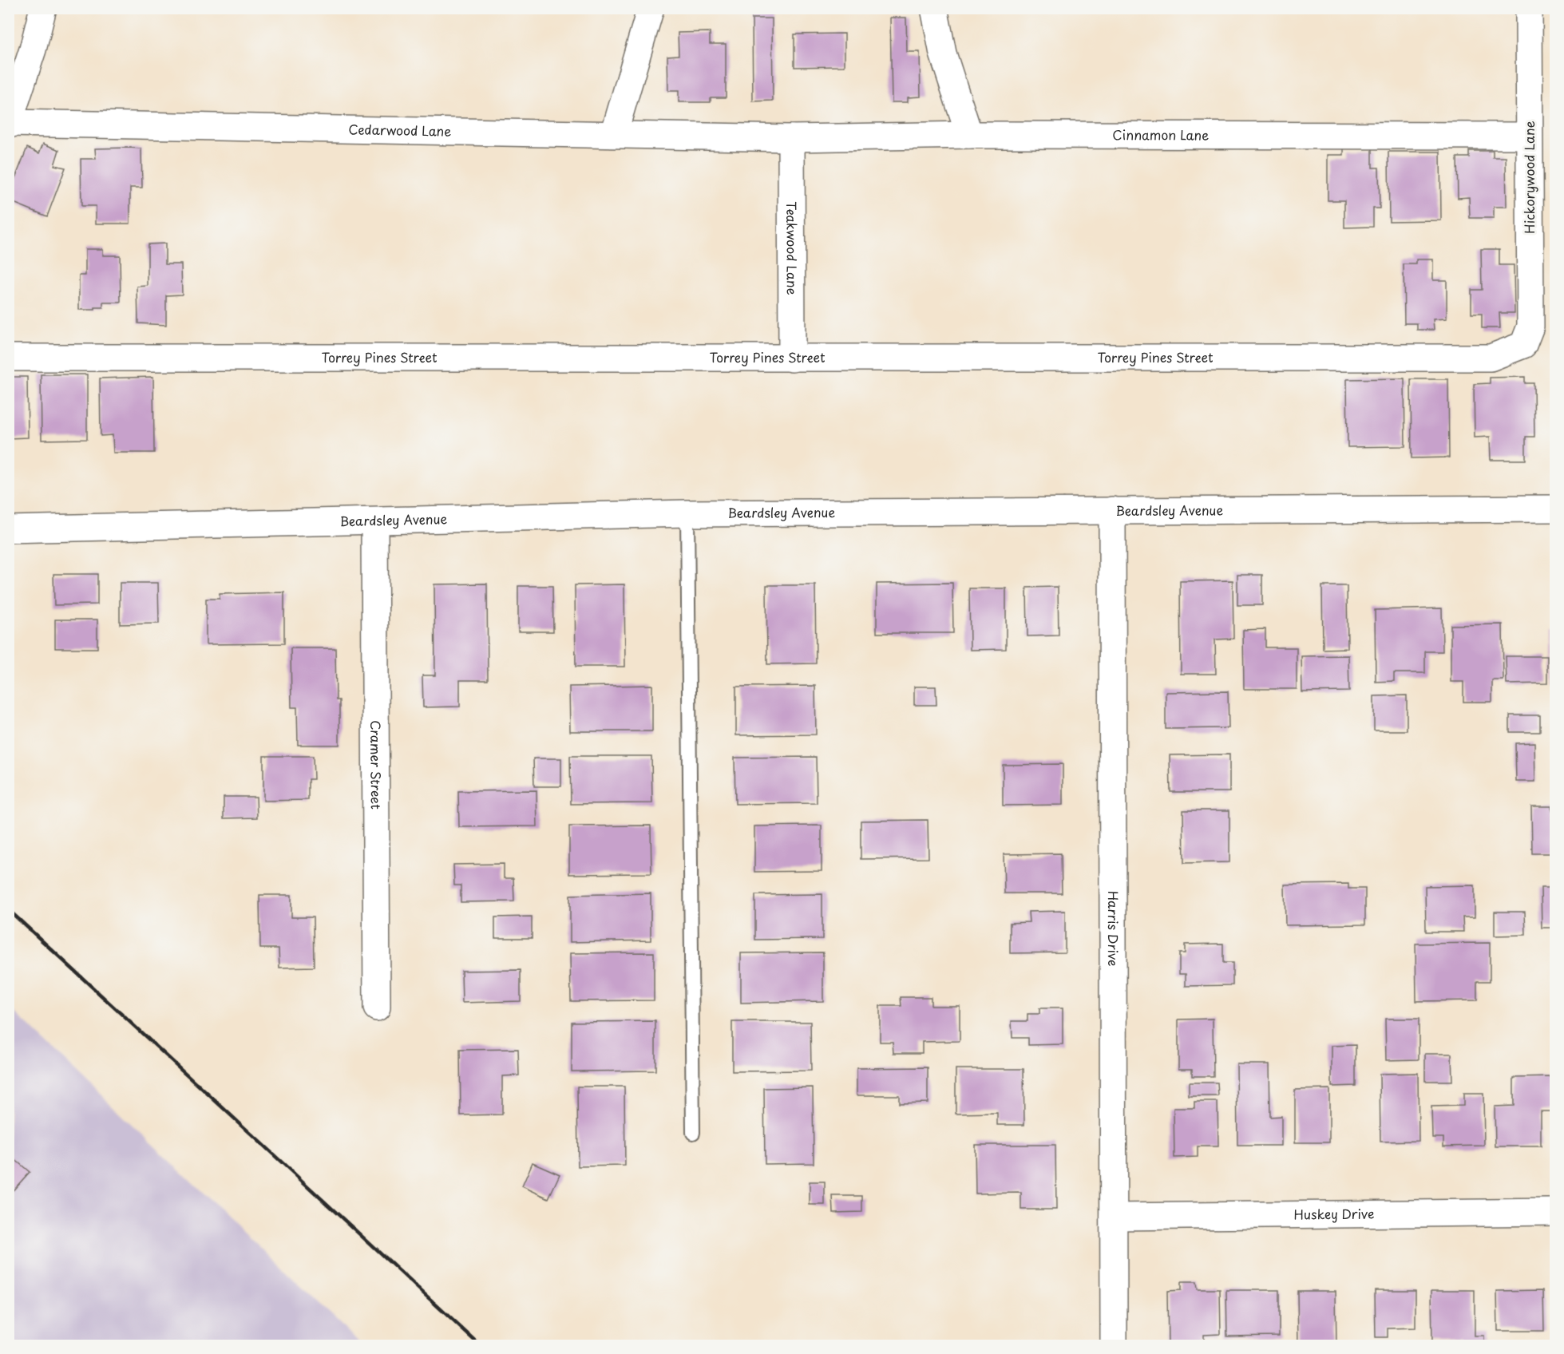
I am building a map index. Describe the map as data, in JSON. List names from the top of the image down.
{
  "streets": {
    "street": [
      "Cedarwood Lane",
      "Cinnamon Lane",
      "Hickorywood Lane",
      "Teakwood Lane",
      "Torrey Pines Street",
      "Beardsley Avenue",
      "Cramer Street",
      "Harris Drive",
      "Huskey Drive"
    ]
  },
  "crossings": [
    ["Cedarwood Lane", "Cinnamon Lane"],
    ["Cedarwood Lane", "Teakwood Lane"],
    ["Cinnamon Lane", "Hickorywood Lane"],
    ["Cinnamon Lane", "Teakwood Lane"],
    ["Hickorywood Lane", "Torrey Pines Street"],
    ["Teakwood Lane", "Torrey Pines Street"],
    ["Beardsley Avenue", "Cramer Street"],
    ["Beardsley Avenue", "Harris Drive"],
    ["Harris Drive", "Huskey Drive"]
  ]
}
